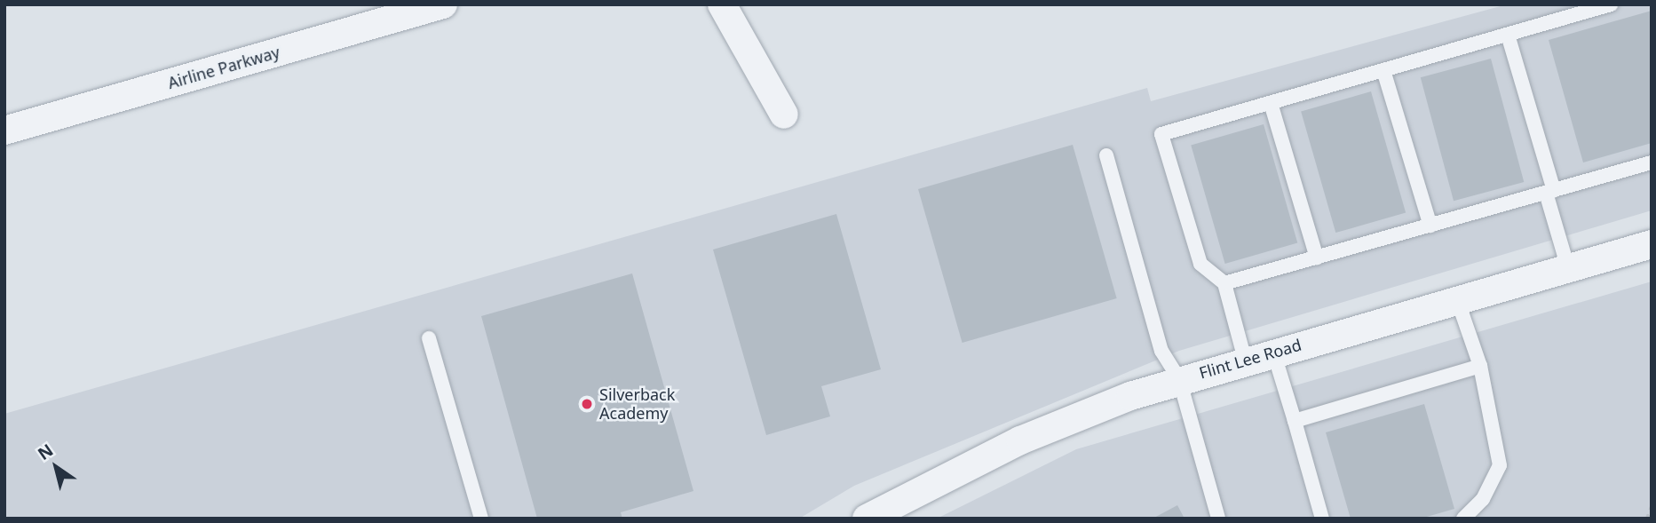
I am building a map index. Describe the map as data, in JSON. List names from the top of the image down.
{
  "streets": {
    "street": ["Airline Parkway", "Flint Lee Road"]
  },
  "places": ["Silverback Academy"],
  "north": "top left"
}
